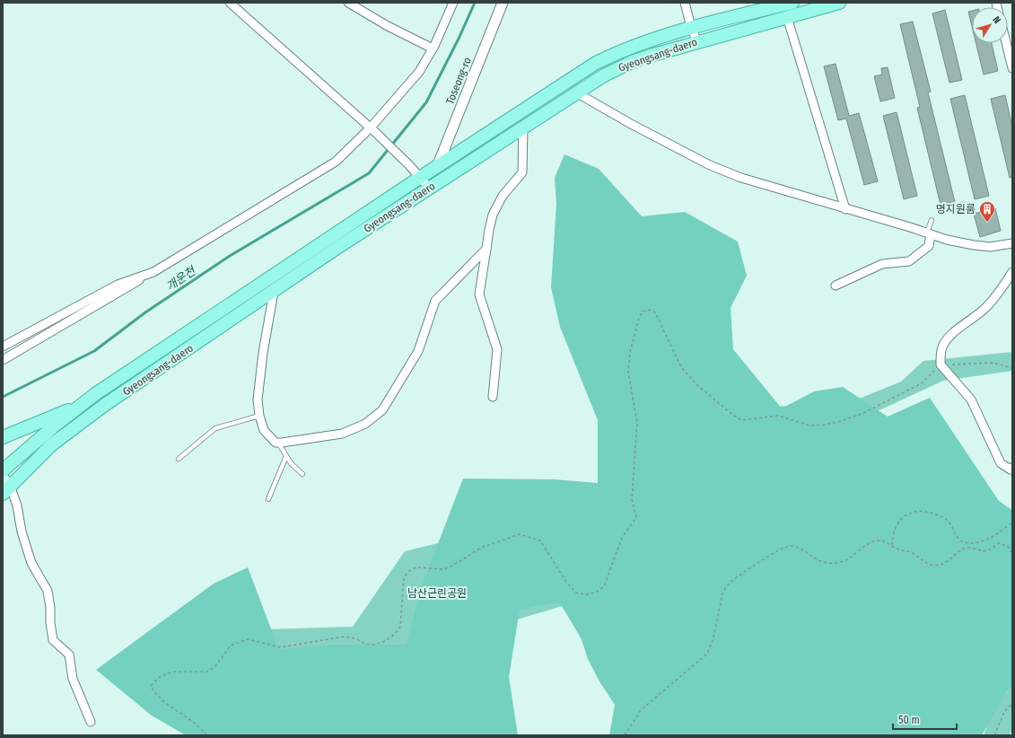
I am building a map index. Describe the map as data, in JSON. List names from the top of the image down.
{
  "streets": {
    "main road": ["Gyeongsang-daero"],
    "street": ["Toseong-ro"]
  },
  "crossings": [
    ["Gyeongsang-daero", "Toseong-ro"]
  ],
  "water": ["개운천"],
  "parks": ["남산근린공원"],
  "places": {
    "building": ["명지원룸"]
  },
  "scale_bar": "50 m",
  "north": "top right"
}
